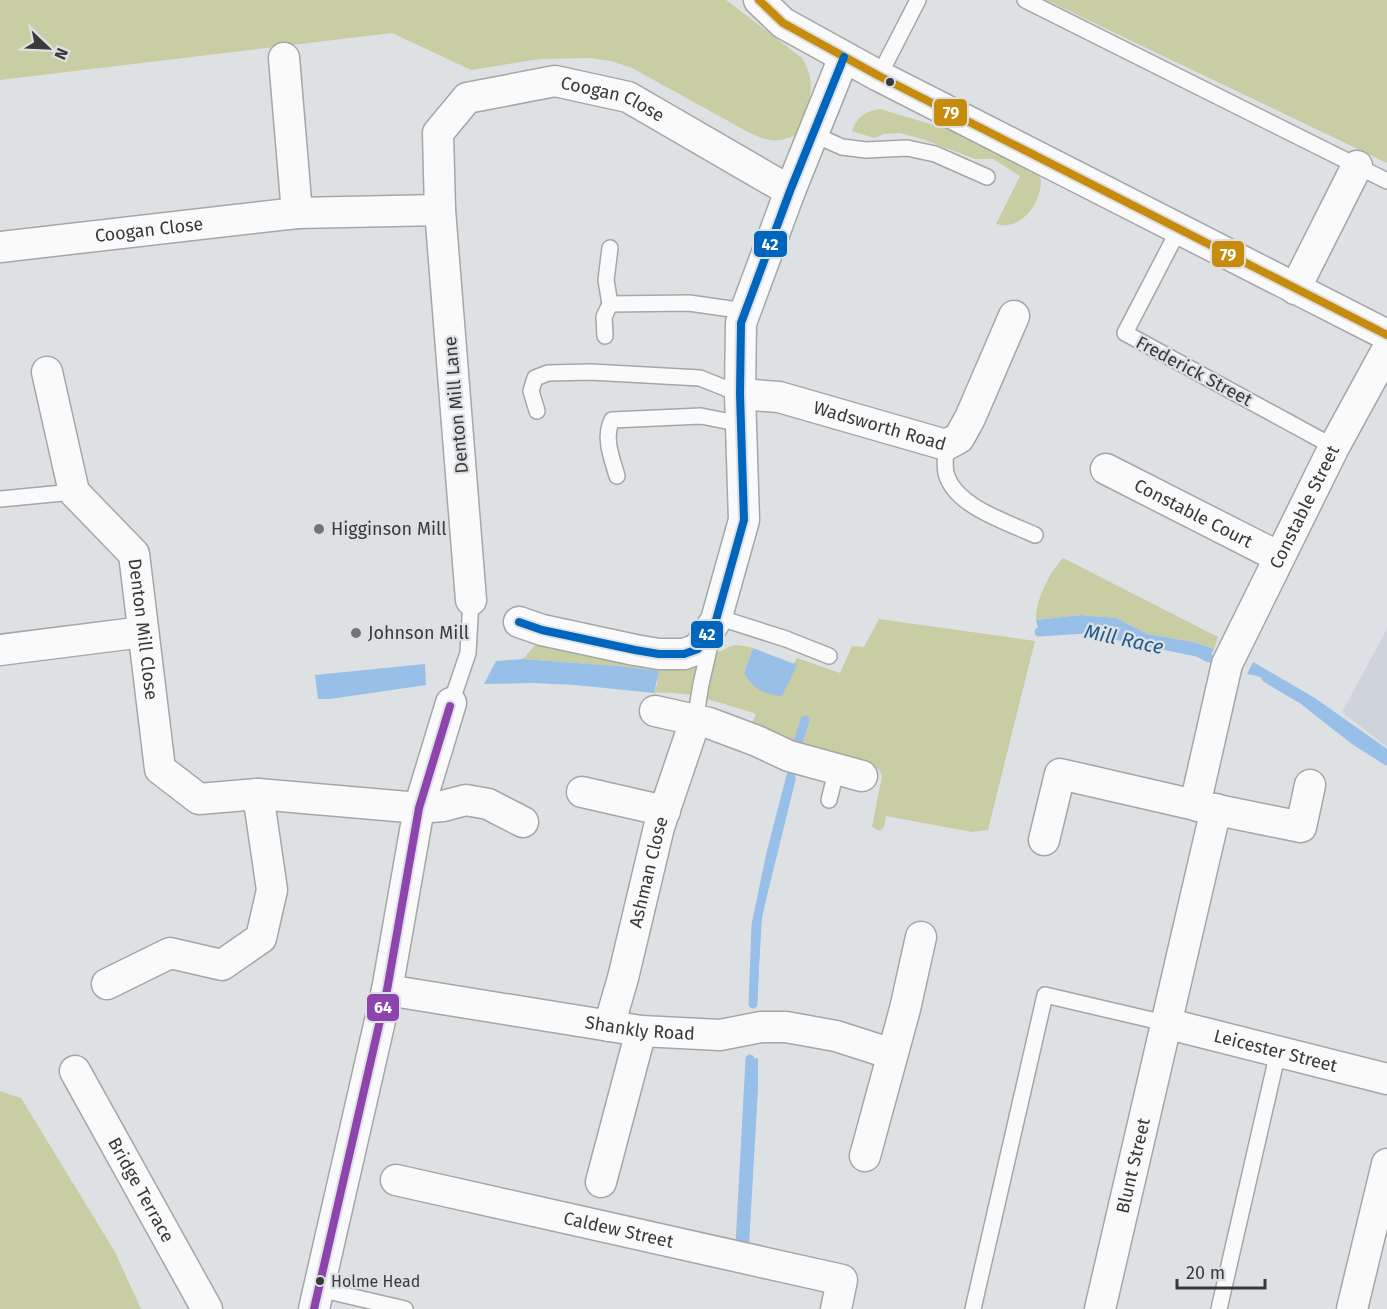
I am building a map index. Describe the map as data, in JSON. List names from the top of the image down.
{
  "streets": {
    "street": [
      "Coogan Close",
      "Denton Mill Lane",
      "Wadsworth Road",
      "Constable Street",
      "Constable Court",
      "Denton Mill Close",
      "Ashman Close",
      "Shankly Road",
      "Leicester Street",
      "Blunt Street",
      "Bridge Terrace",
      "Caldew Street"
    ],
    "lane": ["Frederick Street"]
  },
  "crossings": [
    ["Coogan Close", "Denton Mill Lane"],
    ["Frederick Street", "Constable Street"],
    ["Constable Street", "Constable Court"],
    ["Constable Street", "Blunt Street"],
    ["Ashman Close", "Shankly Road"],
    ["Leicester Street", "Blunt Street"]
  ],
  "water": ["Mill Race"],
  "places": ["Higginson Mill", "Johnson Mill", "Holme Head"],
  "lines": ["transit line 79", "transit line 42", "transit line 64"],
  "scale_bar": "20 m",
  "north": "bottom right"
}
